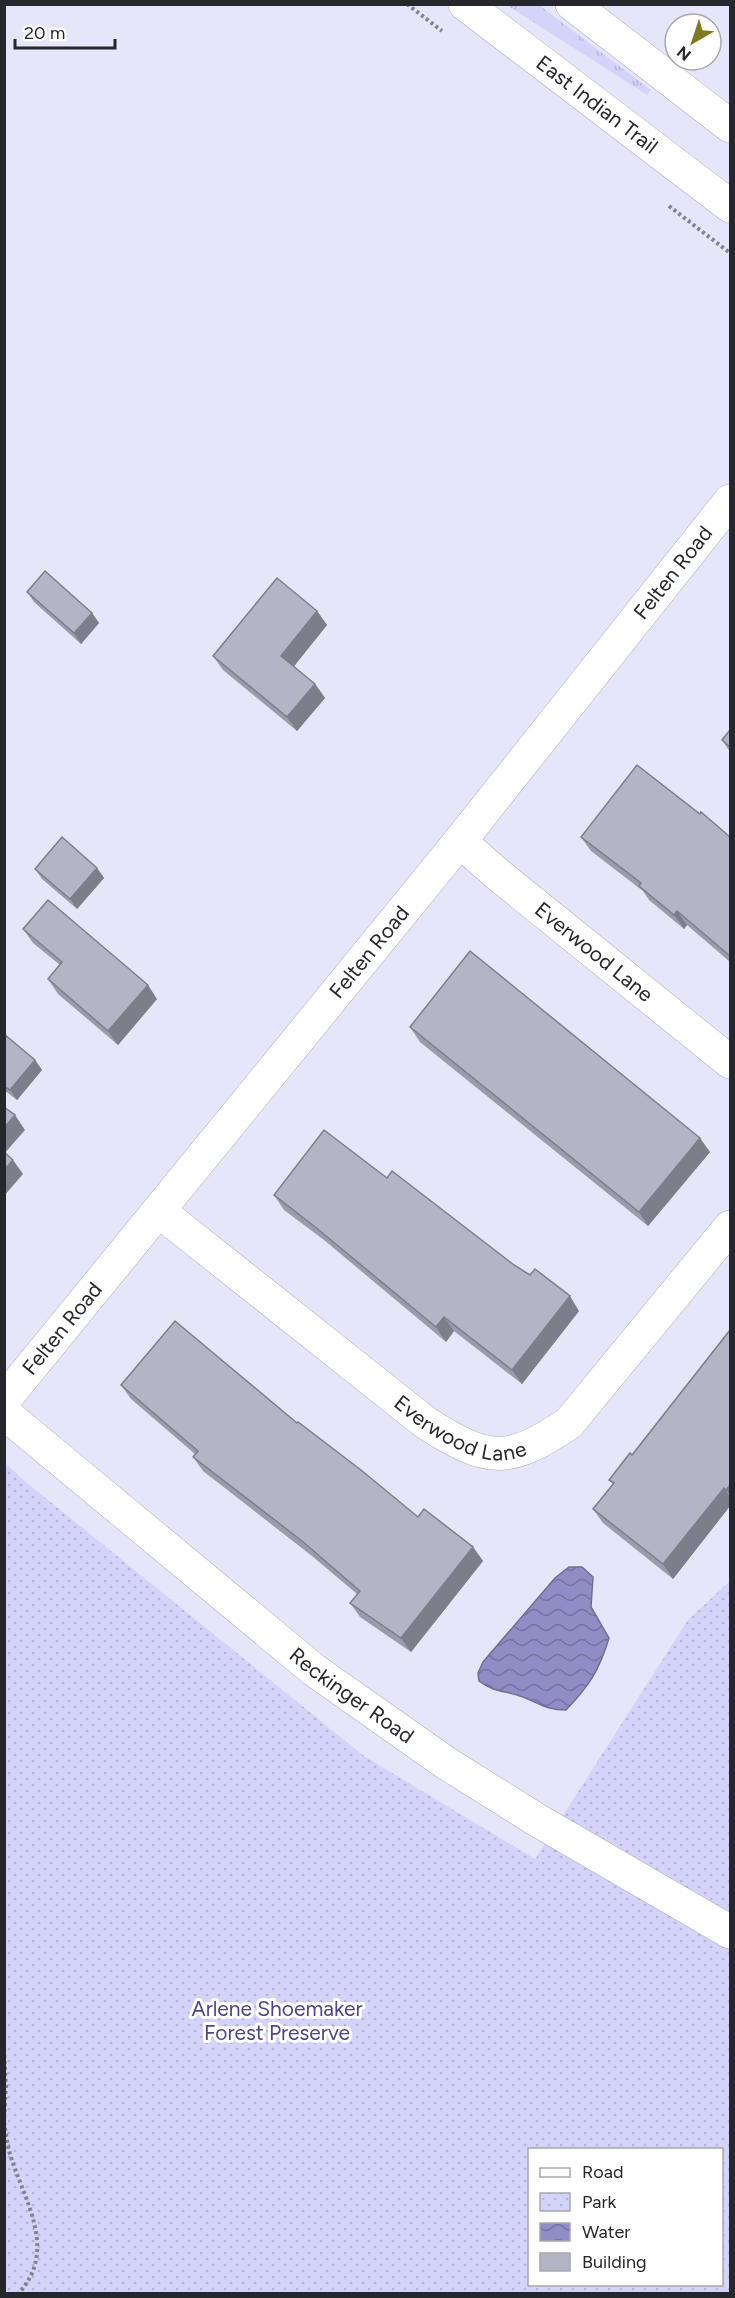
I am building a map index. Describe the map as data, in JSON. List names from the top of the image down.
{
  "streets": {
    "street": [
      "East Indian Trail",
      "Felten Road",
      "Everwood Lane",
      "Reckinger Road"
    ]
  },
  "crossings": [
    ["Felten Road", "Everwood Lane"]
  ],
  "parks": ["Arlene Shoemaker Forest Preserve"],
  "legend": [
    "Road",
    "Park",
    "Water",
    "Building"
  ],
  "scale_bar": "20 m",
  "north": "bottom left"
}
